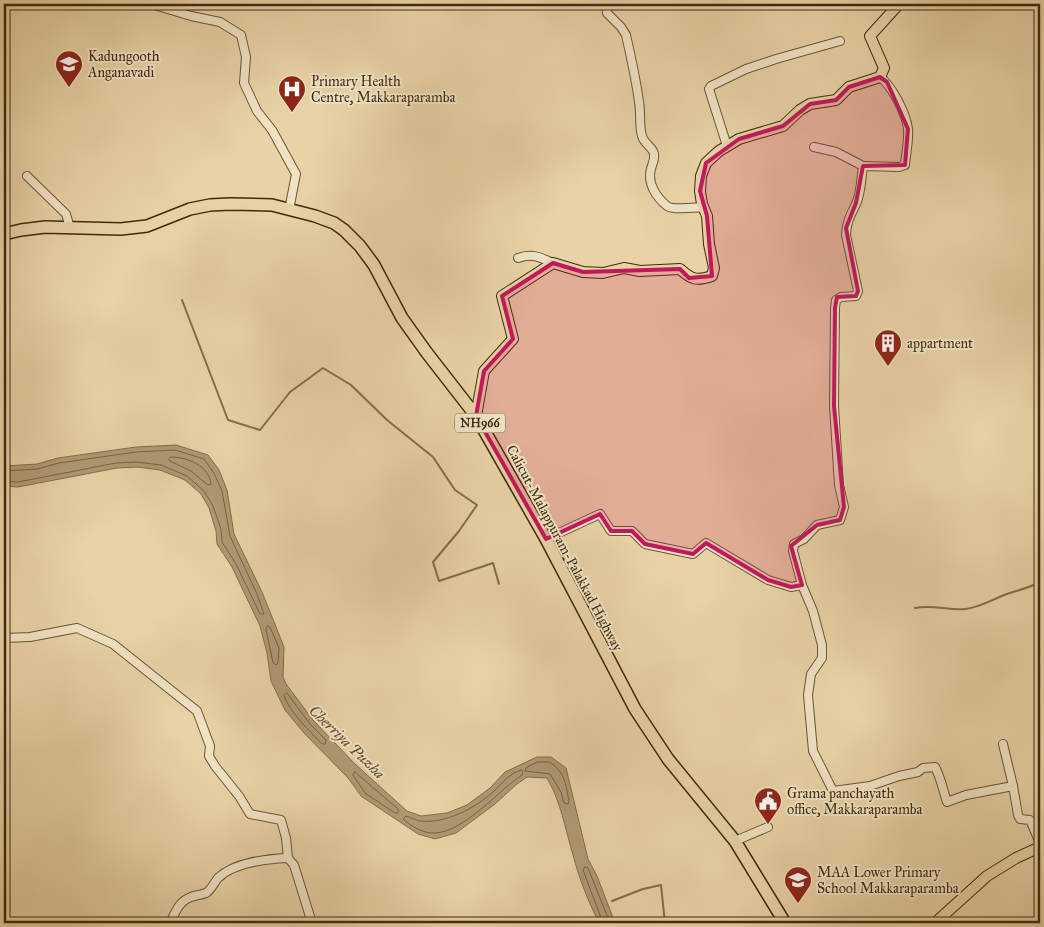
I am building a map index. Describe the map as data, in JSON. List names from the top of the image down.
{
  "streets": {
    "highway": ["NH966", "Calicut-Malappuram-Palakkad Highway"]
  },
  "water": ["Cherriya Puzha"],
  "places": {
    "school or university": ["Kadungooth Anganavadi", "MAA Lower Primary School Makkaraparamba"],
    "hospital": ["Primary Health Centre, Makkaraparamba"],
    "building": ["appartment"],
    "public building": ["Grama panchayath office, Makkaraparamba"]
  }
}
